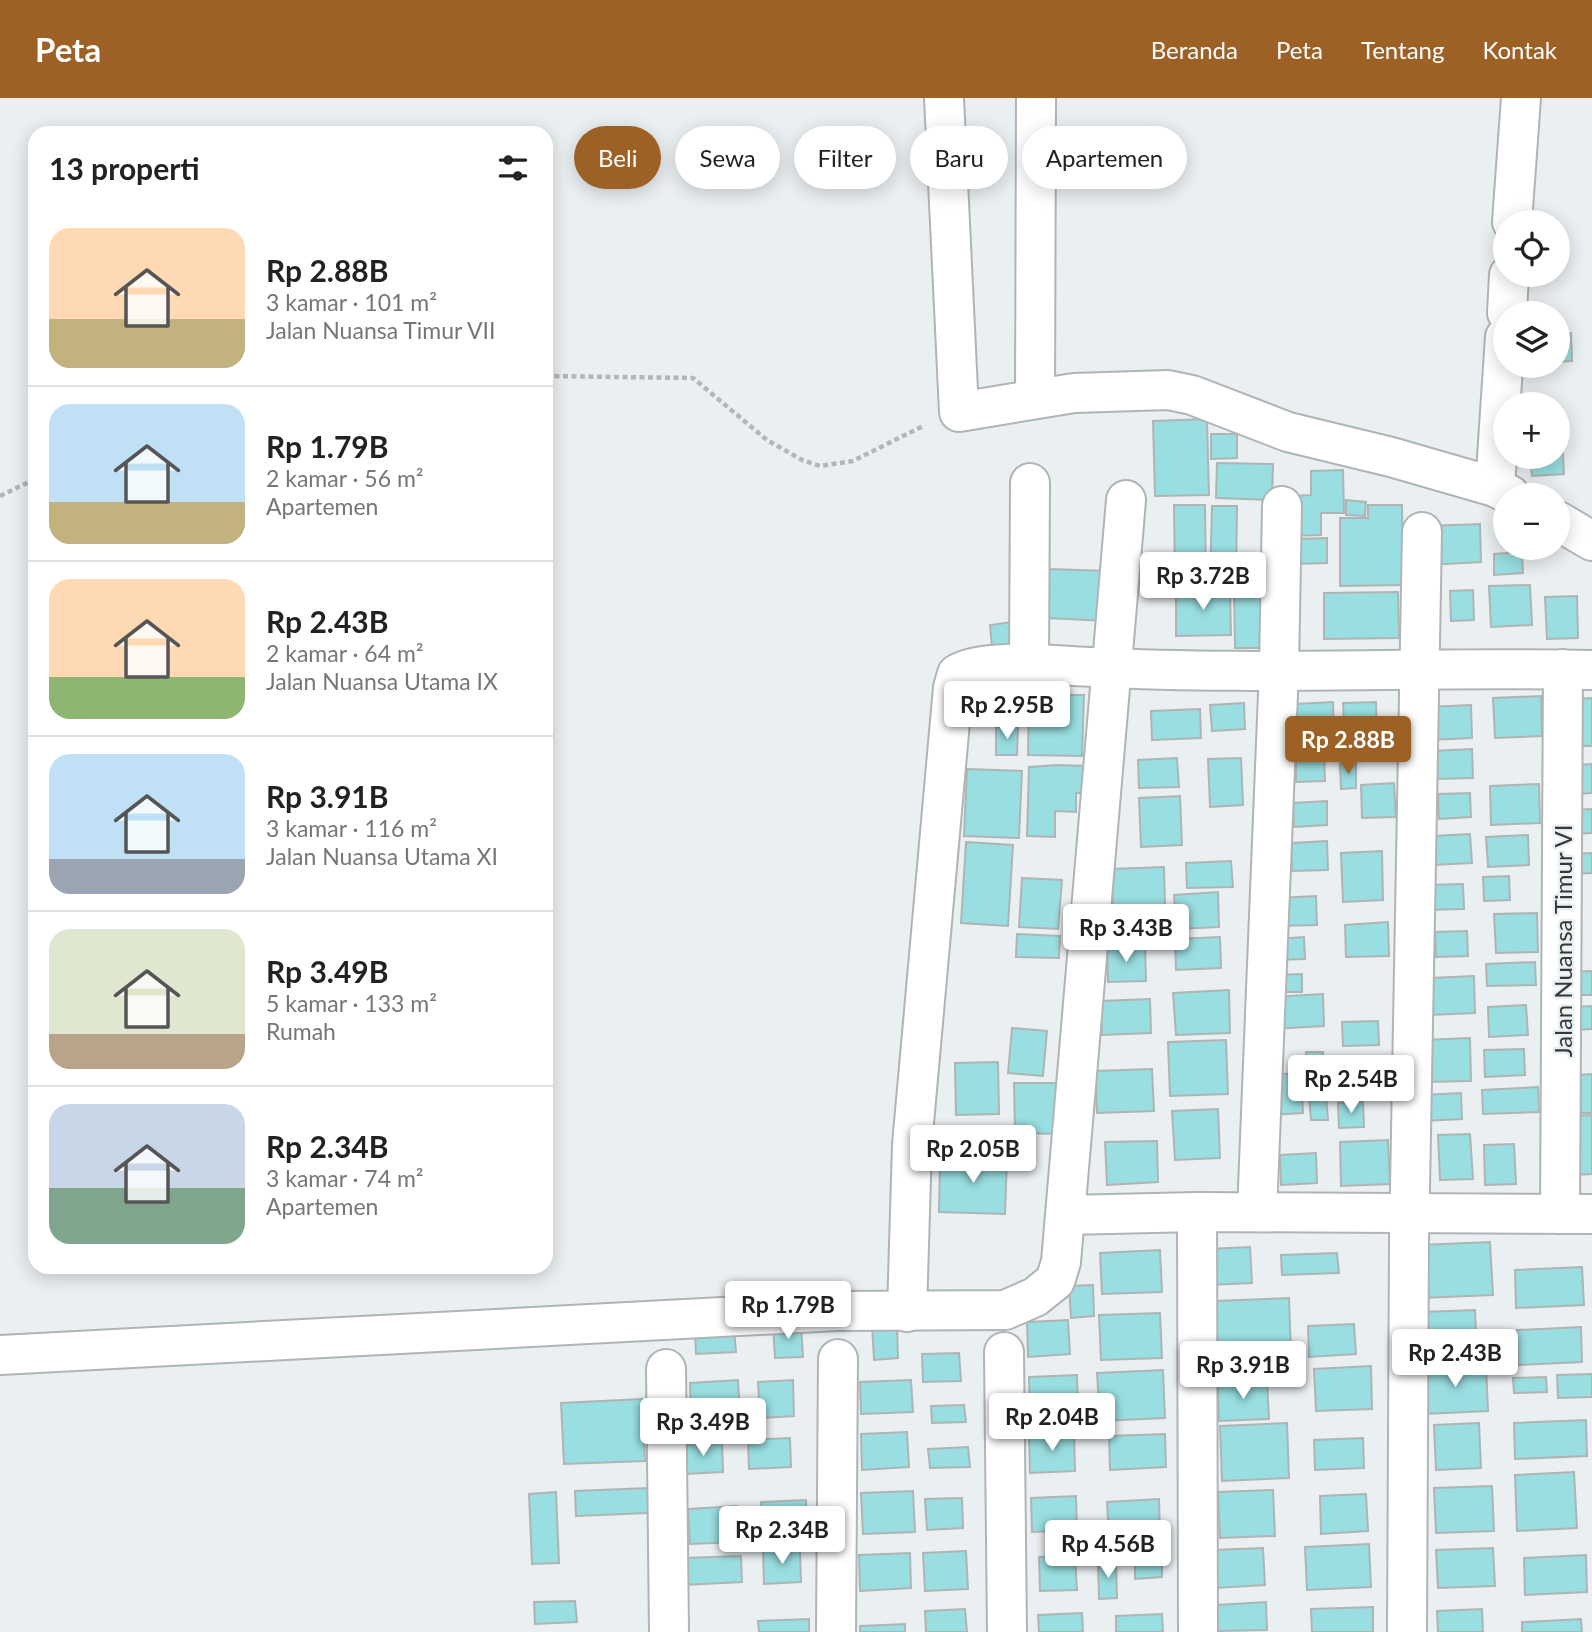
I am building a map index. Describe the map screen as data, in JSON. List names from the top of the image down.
{
  "streets": {
    "street": ["Jalan Nuansa Timur VI"]
  },
  "page": {
    "header": "Peta",
    "nav": [
      "Beranda",
      "Peta",
      "Tentang",
      "Kontak"
    ],
    "chip": [
      "Beli",
      "Sewa",
      "Filter",
      "Baru",
      "Apartemen"
    ],
    "heading": "13 properti",
    "map_buttons": ["+", "−"],
    "list": [
      {
        "name": "Rp 2.88B",
        "note": "3 kamar · 101 m² · Jalan Nuansa Timur VII"
      },
      {
        "name": "Rp 1.79B",
        "note": "2 kamar · 56 m² · Apartemen"
      },
      {
        "name": "Rp 2.43B",
        "note": "2 kamar · 64 m² · Jalan Nuansa Utama IX"
      },
      {
        "name": "Rp 3.91B",
        "note": "3 kamar · 116 m² · Jalan Nuansa Utama XI"
      },
      {
        "name": "Rp 3.49B",
        "note": "5 kamar · 133 m² · Rumah"
      },
      {
        "name": "Rp 2.34B",
        "note": "3 kamar · 74 m² · Apartemen"
      }
    ],
    "price": [
      "Rp 3.72B",
      "Rp 2.95B",
      "Rp 2.88B",
      "Rp 3.43B",
      "Rp 2.54B",
      "Rp 2.05B",
      "Rp 1.79B",
      "Rp 2.43B",
      "Rp 3.91B",
      "Rp 2.04B",
      "Rp 3.49B",
      "Rp 2.34B",
      "Rp 4.56B"
    ]
  }
}
